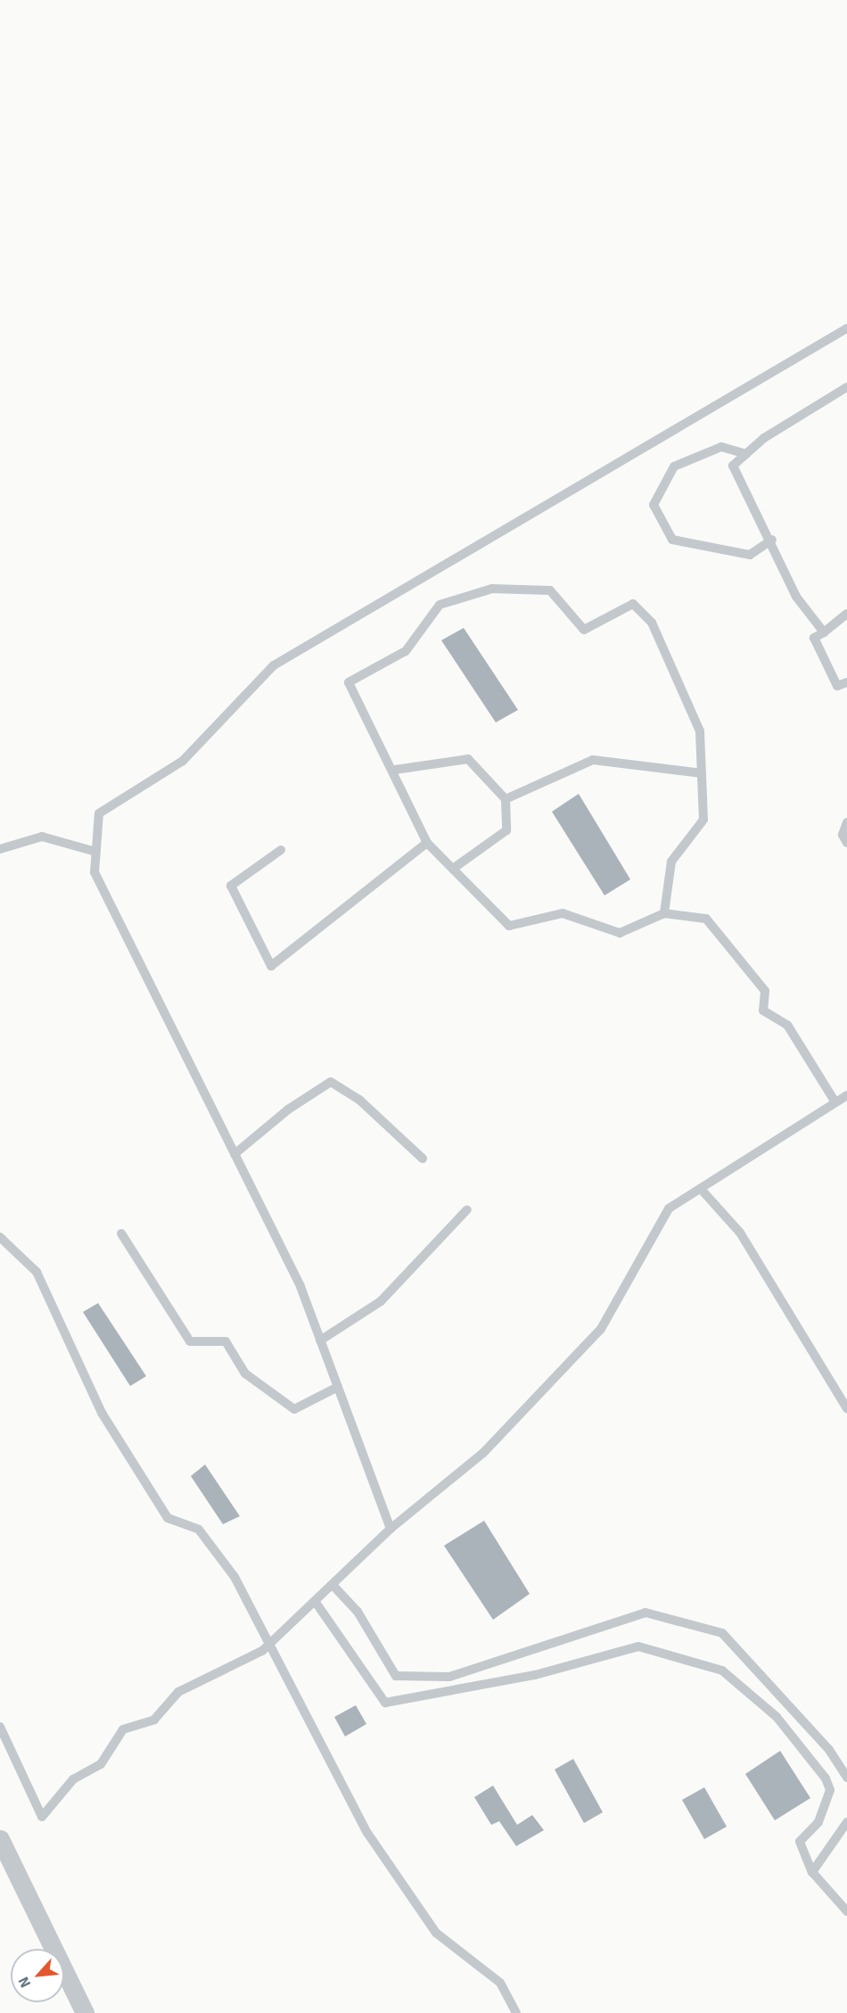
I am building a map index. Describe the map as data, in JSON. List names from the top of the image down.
{
  "north": "bottom left"
}
